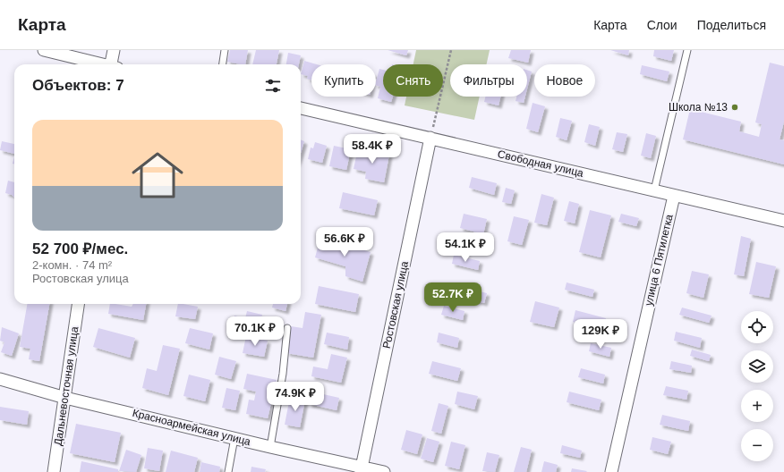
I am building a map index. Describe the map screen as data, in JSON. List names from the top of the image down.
{
  "streets": {
    "street": [
      "Свободная улица",
      "улица 6 Пятилетка",
      "Ростовская улица",
      "Дальневосточная улица",
      "Красноармейская улица"
    ]
  },
  "crossings": [
    ["Свободная улица", "улица 6 Пятилетка"],
    ["Свободная улица", "Ростовская улица"],
    ["Ростовская улица", "Красноармейская улица"],
    ["Дальневосточная улица", "Красноармейская улица"]
  ],
  "places": ["Школа №13"],
  "page": {
    "header": "Карта",
    "nav": ["Карта", "Слои", "Поделиться"],
    "chip": [
      "Купить",
      "Снять",
      "Фильтры",
      "Новое"
    ],
    "heading": "Объектов: 7",
    "list": [
      {
        "name": "52 700 ₽/мес.",
        "note": "2-комн. · 74 m² · Ростовская улица"
      }
    ],
    "price": [
      "58.4K ₽",
      "56.6K ₽",
      "54.1K ₽",
      "52.7K ₽",
      "70.1K ₽",
      "129K ₽",
      "74.9K ₽"
    ],
    "map_buttons": ["+", "−"]
  }
}
